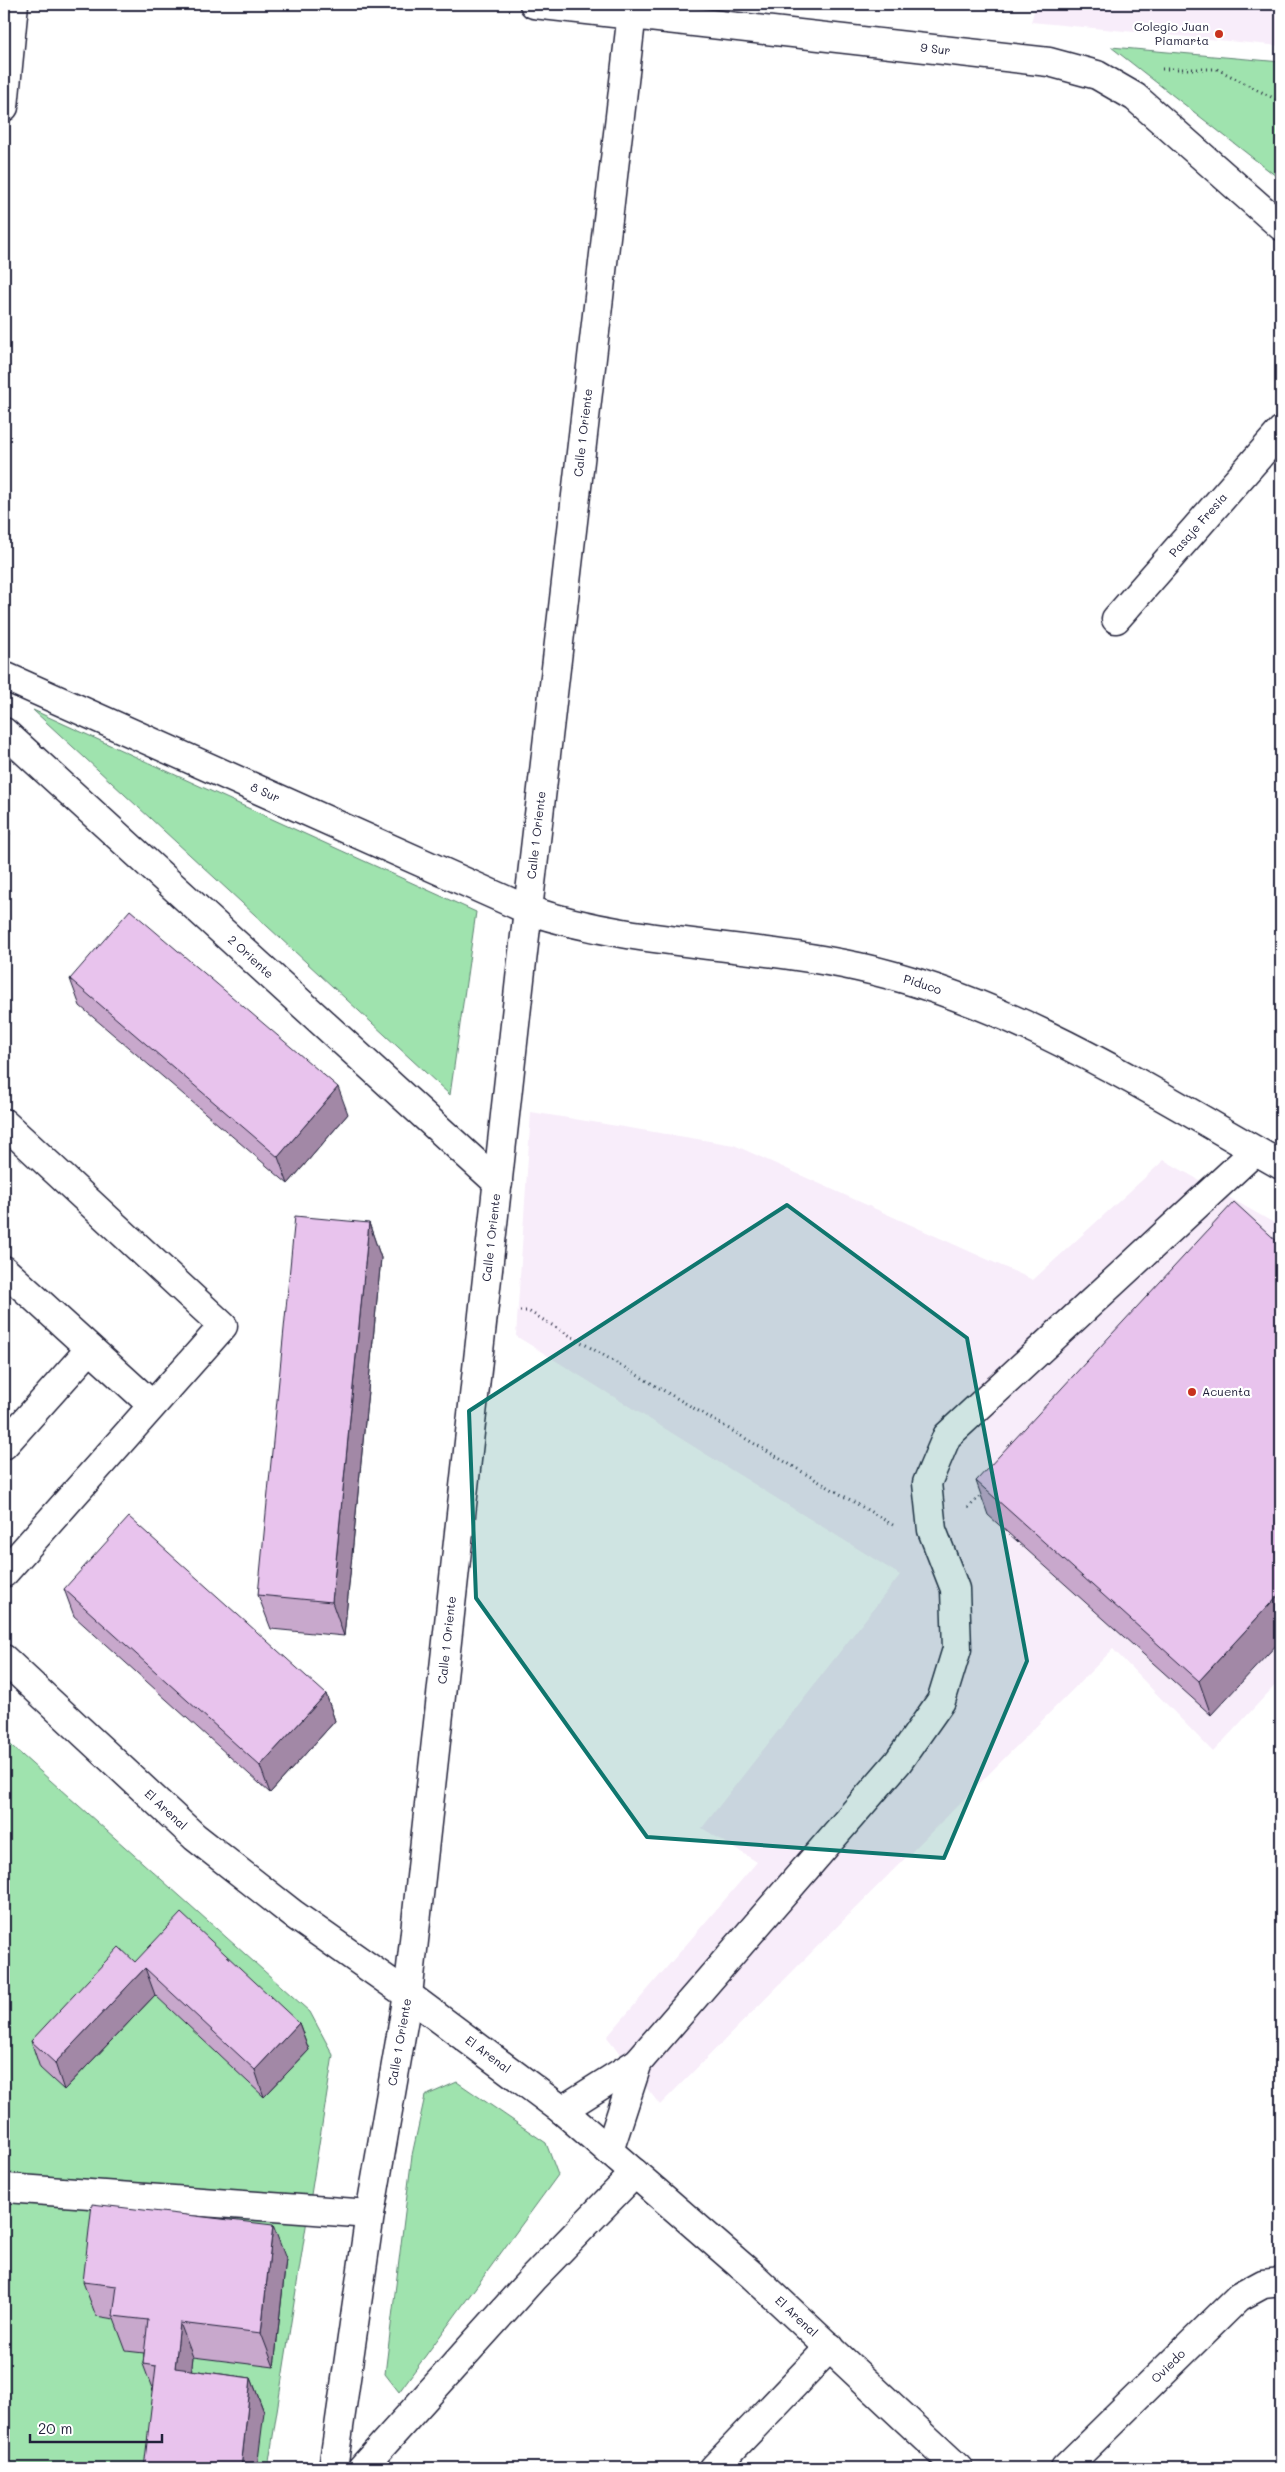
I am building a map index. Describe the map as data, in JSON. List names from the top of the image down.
{
  "streets": {
    "street": [
      "9 Sur",
      "Calle 1 Oriente",
      "Pasaje Fresia",
      "8 Sur",
      "2 Oriente",
      "Piduco",
      "El Arenal",
      "Oviedo"
    ]
  },
  "crossings": [
    ["9 Sur", "Calle 1 Oriente"],
    ["Calle 1 Oriente", "8 Sur"],
    ["Calle 1 Oriente", "2 Oriente"],
    ["Calle 1 Oriente", "Piduco"],
    ["Calle 1 Oriente", "El Arenal"],
    ["8 Sur", "Piduco"]
  ],
  "places": ["Colegio Juan Piamarta", "Acuenta"],
  "scale_bar": "20 m"
}
